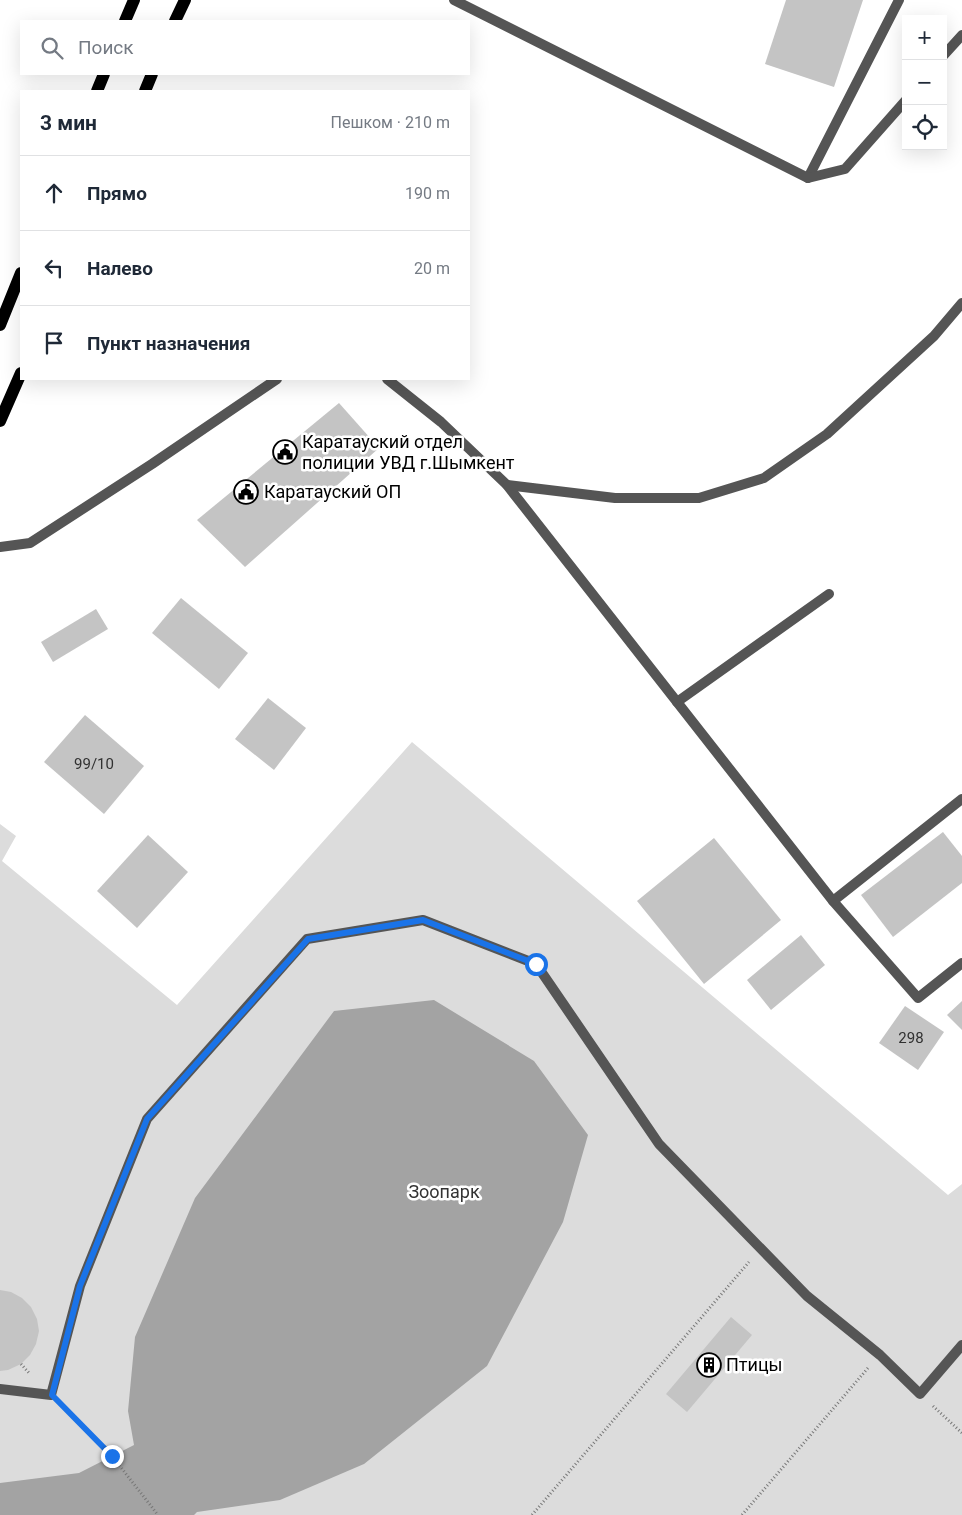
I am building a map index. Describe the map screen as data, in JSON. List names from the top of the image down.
{
  "parks": ["Зоопарк"],
  "places": {
    "public building": ["Каратауский отдел полиции УВД г.Шымкент", "Каратауский ОП"],
    "building": ["Птицы"]
  },
  "house_numbers": ["99/10", "298"],
  "page": {
    "map_buttons": ["+", "−"],
    "search": "Поиск",
    "heading": ["3 мин", "Пешком · 210 m"],
    "list": [
      ["Прямо", "190 m"],
      ["Налево", "20 m"],
      "Пункт назначения"
    ]
  }
}
